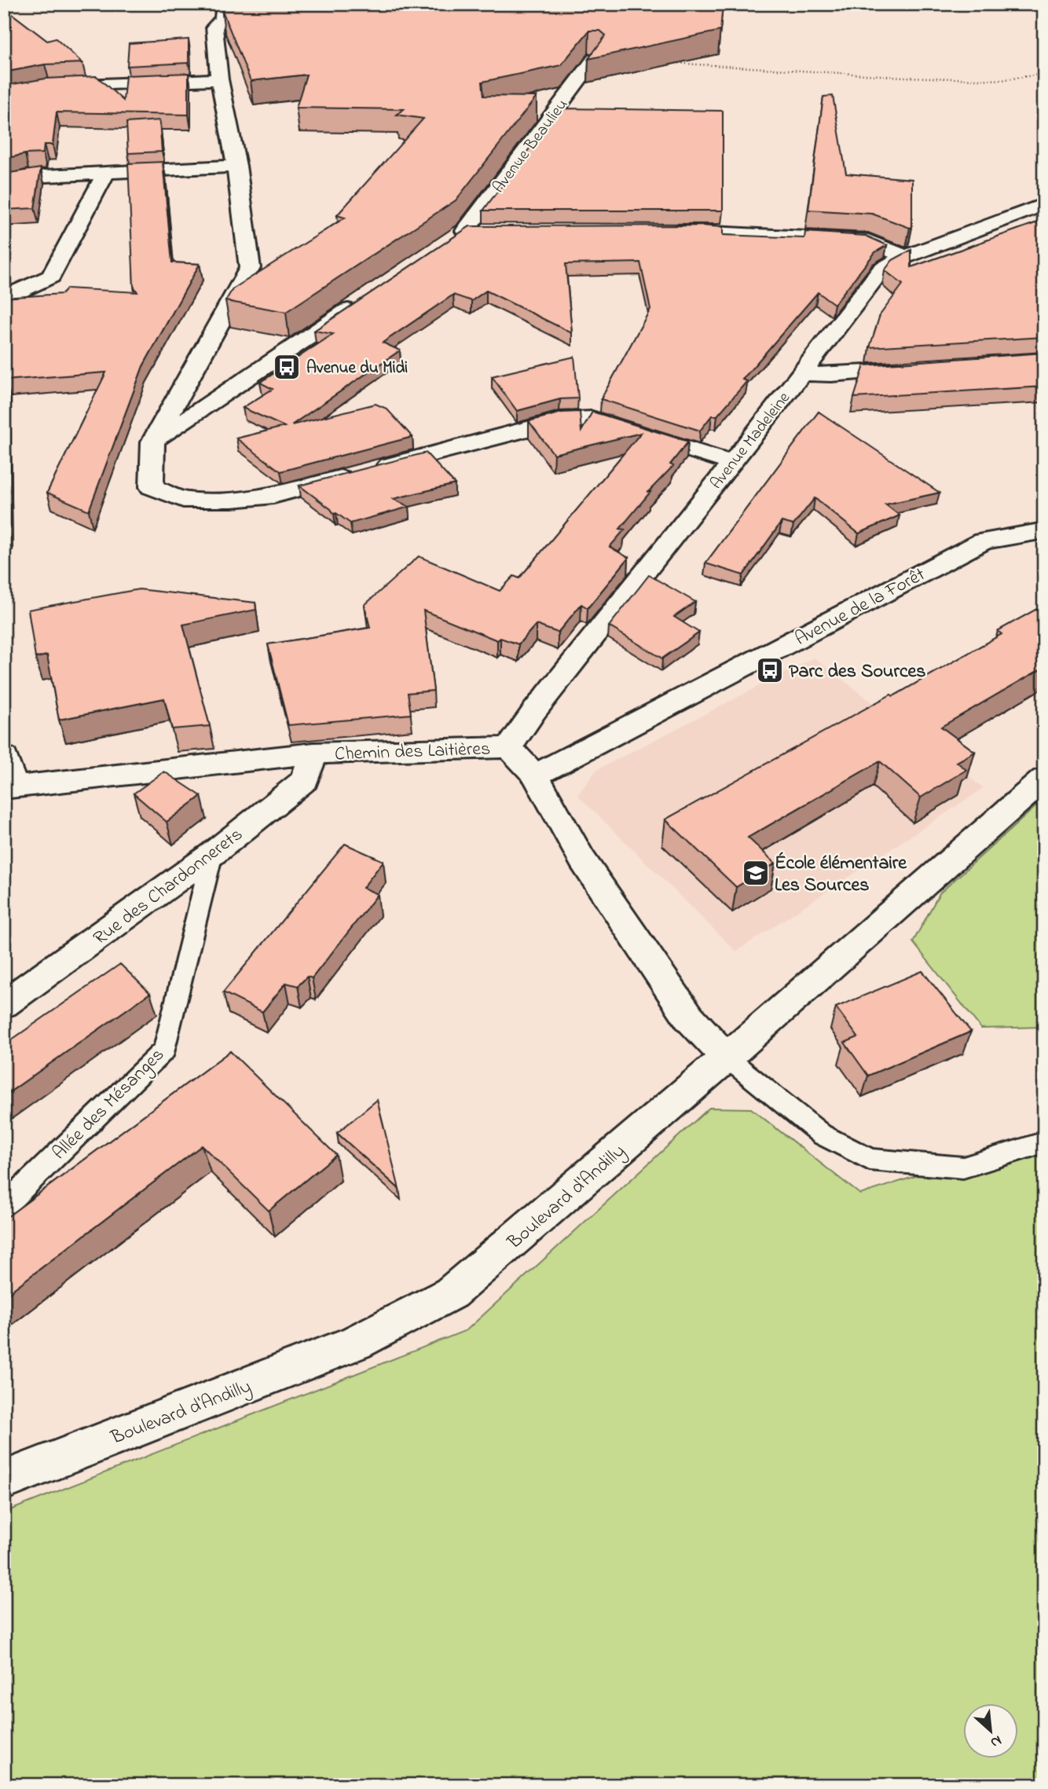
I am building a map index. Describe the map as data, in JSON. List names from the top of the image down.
{
  "streets": {
    "street": [
      "Avenue Beaulieu",
      "Avenue Madeleine",
      "Avenue de la Forêt",
      "Chemin des Laitières",
      "Rue des Chardonnerets",
      "Boulevard d'Andilly"
    ],
    "lane": ["Allée des Mésanges"]
  },
  "crossings": [
    ["Avenue Madeleine", "Chemin des Laitières"],
    ["Avenue de la Forêt", "Chemin des Laitières"],
    ["Chemin des Laitières", "Rue des Chardonnerets"],
    ["Chemin des Laitières", "Boulevard d'Andilly"],
    ["Rue des Chardonnerets", "Allée des Mésanges"]
  ],
  "places": {
    "bus stop": ["Avenue du Midi", "Parc des Sources"],
    "school or university": ["École élémentaire Les Sources"]
  },
  "north": "bottom right"
}
